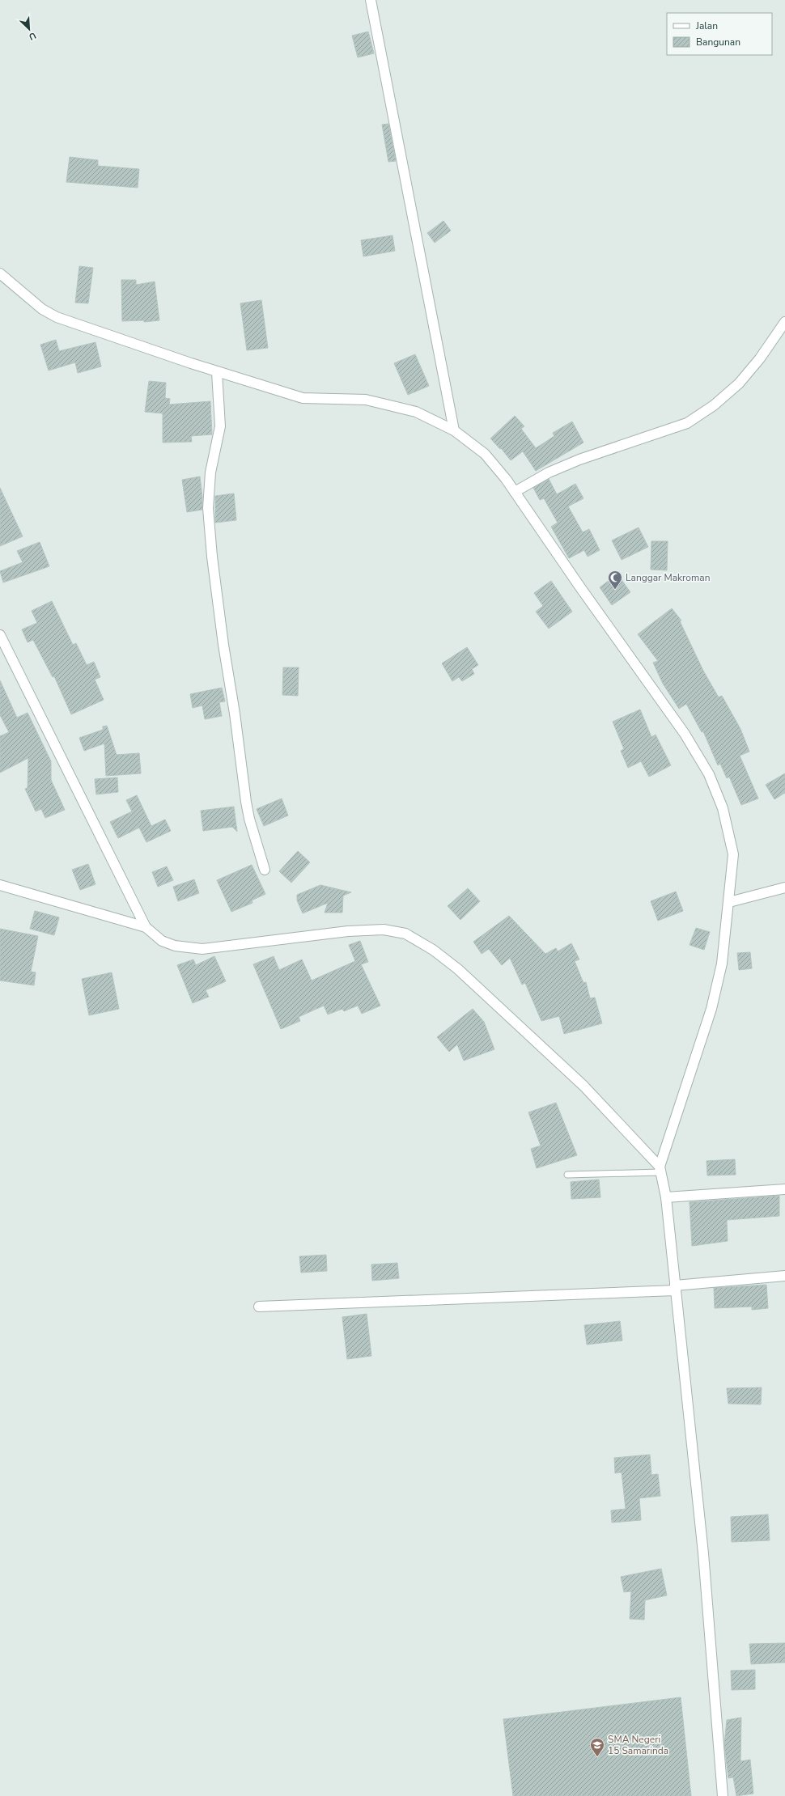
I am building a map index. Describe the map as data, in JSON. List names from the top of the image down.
{
  "places": {
    "mosque": ["Langgar Makroman"],
    "school or university": ["SMA Negeri 15 Samarinda"]
  },
  "legend": ["Jalan", "Bangunan"],
  "north": "bottom right"
}
